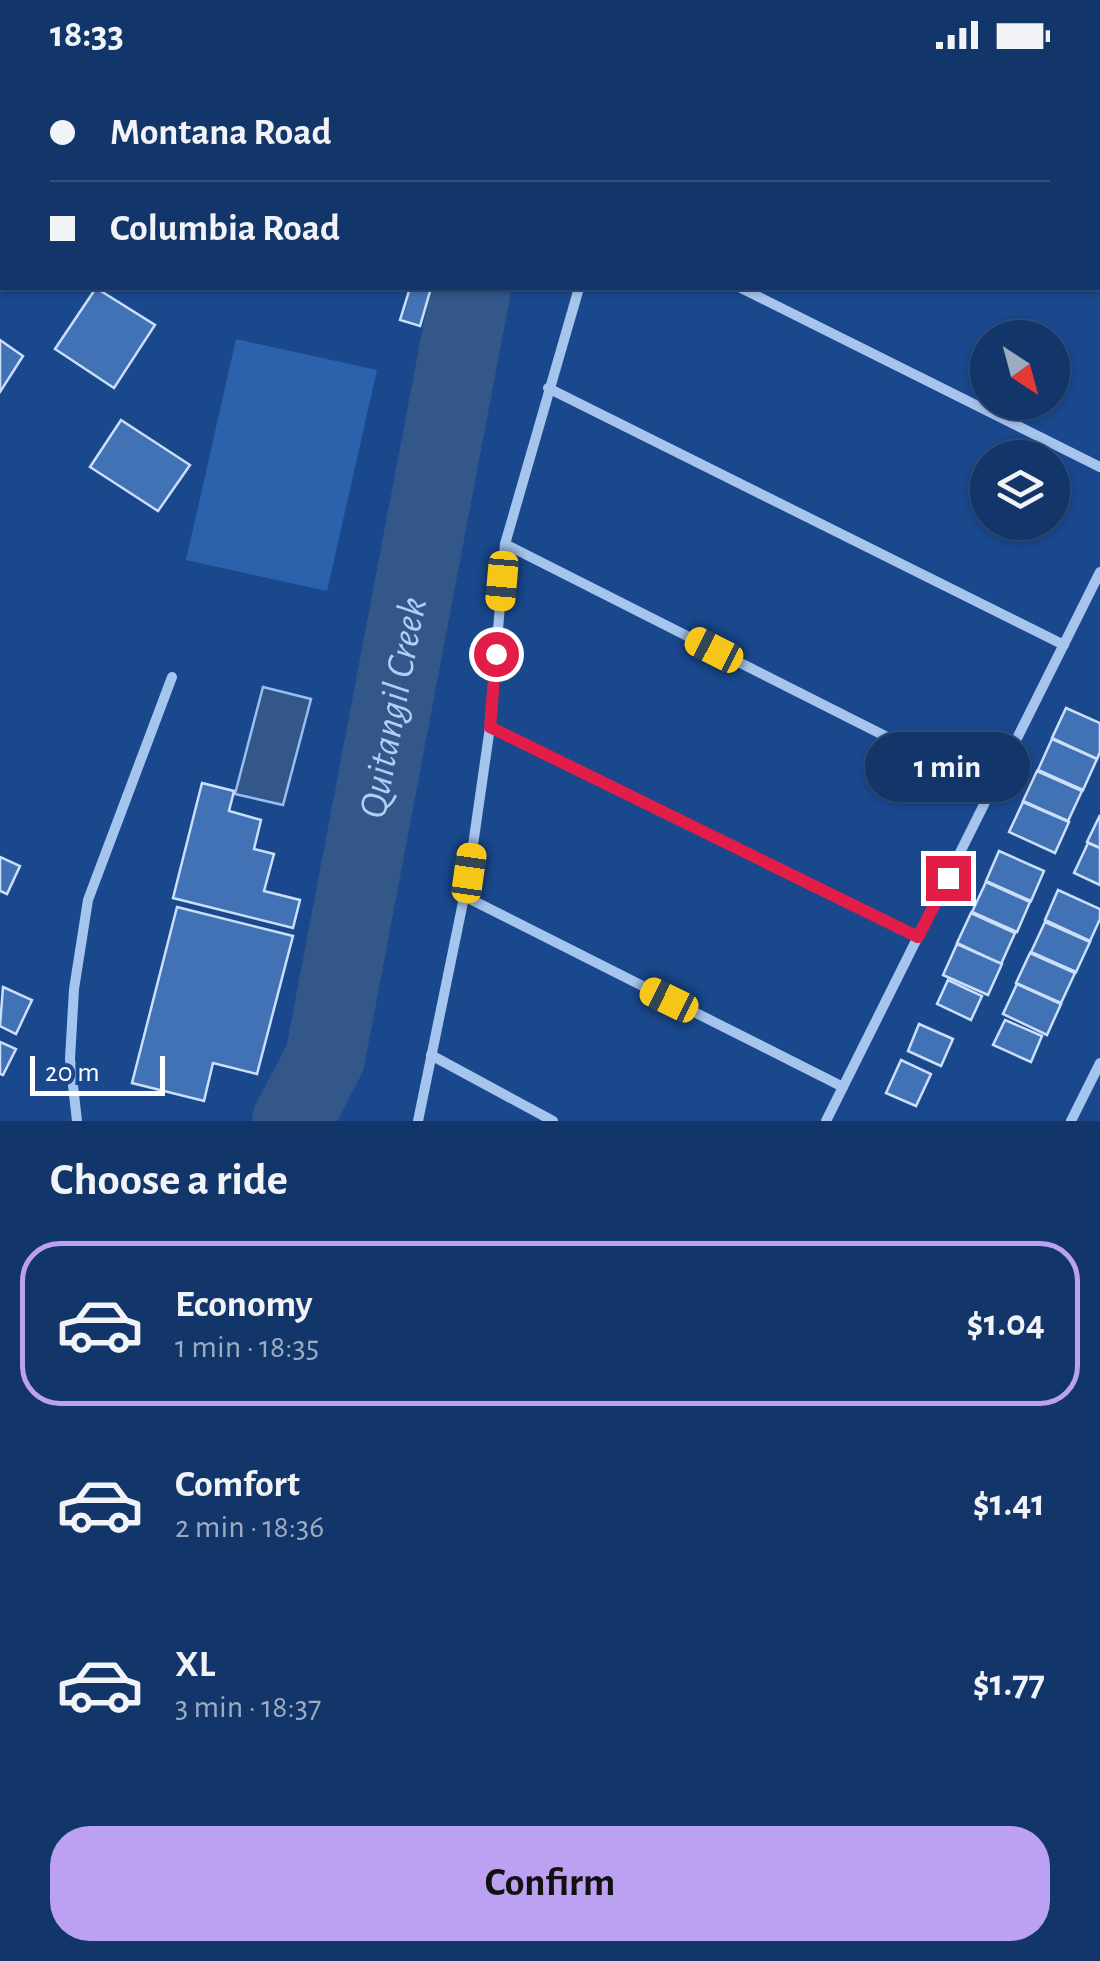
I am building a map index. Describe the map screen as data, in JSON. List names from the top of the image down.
{
  "water": ["Quitangil Creek"],
  "scale_bar": "20 m",
  "north": "bottom right",
  "page": {
    "status": "18:33",
    "banner": ["Montana Road", "Columbia Road"],
    "bubble": "1 min",
    "scale": "20 m",
    "heading": "Choose a ride",
    "list": [
      {
        "name": "Economy",
        "note": "1 min · 18:35",
        "value": "$1.04"
      },
      {
        "name": "Comfort",
        "note": "2 min · 18:36",
        "value": "$1.41"
      },
      {
        "name": "XL",
        "note": "3 min · 18:37",
        "value": "$1.77"
      }
    ],
    "buttons": "Confirm"
  }
}
